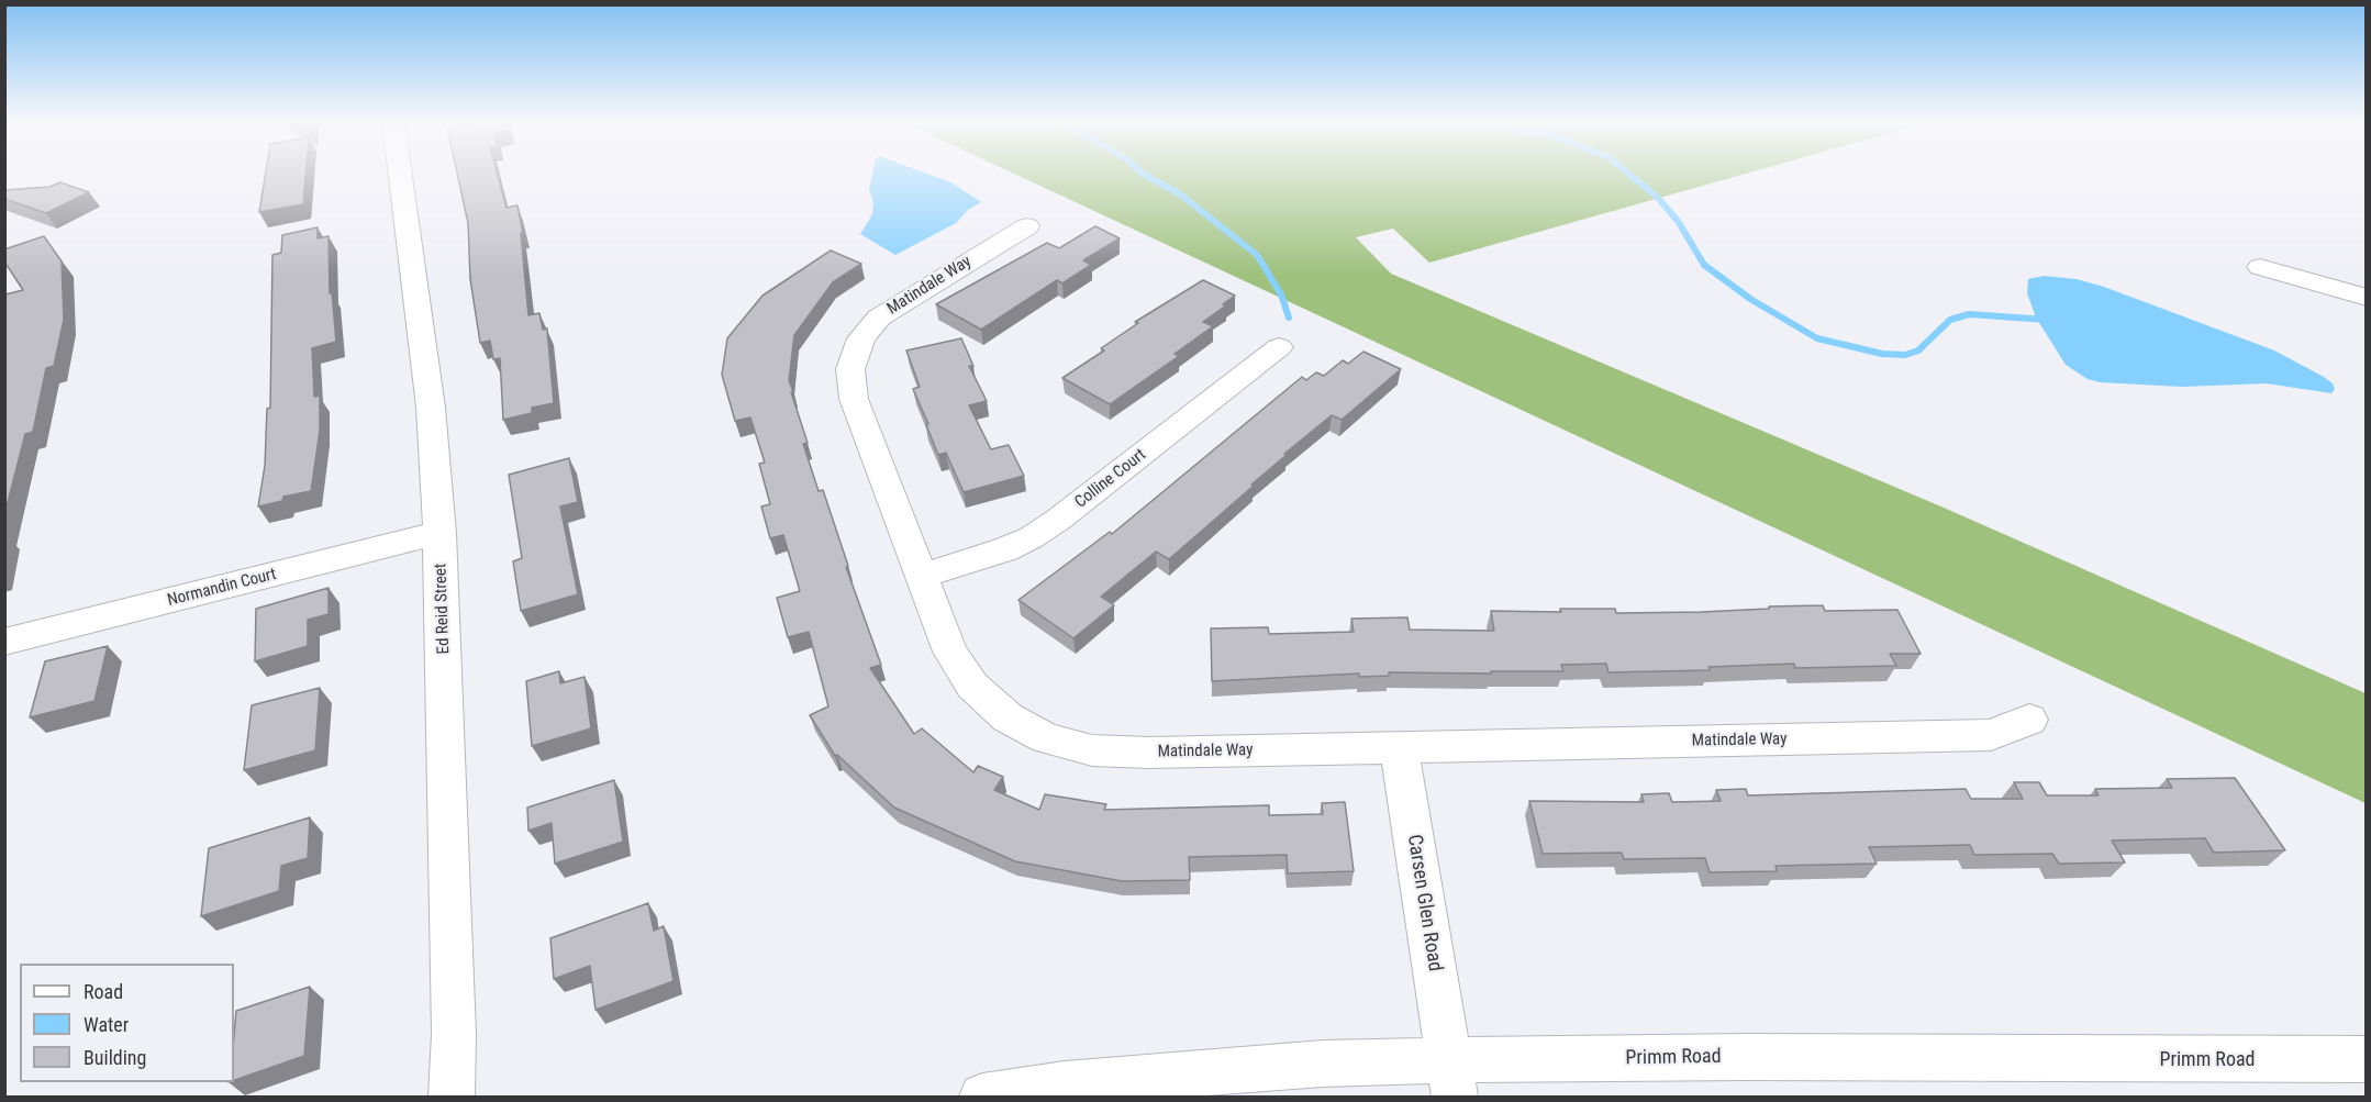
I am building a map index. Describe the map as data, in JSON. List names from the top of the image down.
{
  "streets": {
    "street": [
      "Matindale Way",
      "Colline Court",
      "Normandin Court",
      "Ed Reid Street",
      "Carsen Glen Road",
      "Primm Road"
    ]
  },
  "crossings": [
    ["Matindale Way", "Colline Court"],
    ["Matindale Way", "Carsen Glen Road"],
    ["Normandin Court", "Ed Reid Street"],
    ["Carsen Glen Road", "Primm Road"]
  ],
  "legend": ["Road", "Water", "Building"]
}
